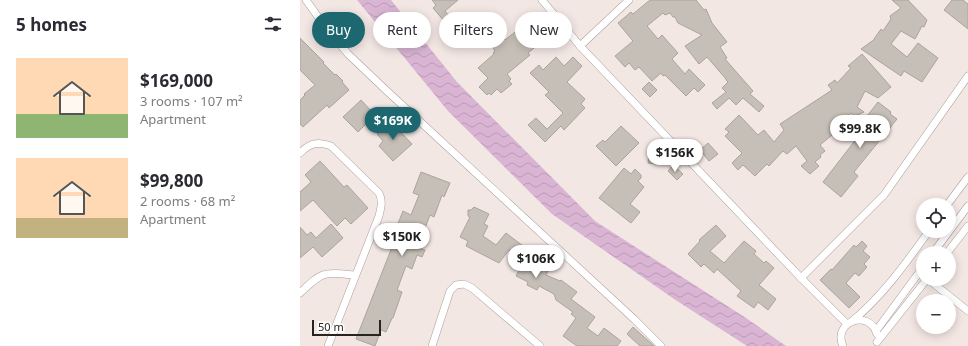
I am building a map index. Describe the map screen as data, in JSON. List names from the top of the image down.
{
  "scale_bar": "50 m",
  "page": {
    "heading": "5 homes",
    "chip": [
      "Buy",
      "Rent",
      "Filters",
      "New"
    ],
    "list": [
      {
        "name": "$169,000",
        "note": "3 rooms · 107 m² · Apartment"
      },
      {
        "name": "$99,800",
        "note": "2 rooms · 68 m² · Apartment"
      }
    ],
    "price": [
      "$169K",
      "$99.8K",
      "$156K",
      "$150K",
      "$106K"
    ],
    "map_buttons": ["+", "−"],
    "scale": "50 m"
  }
}
